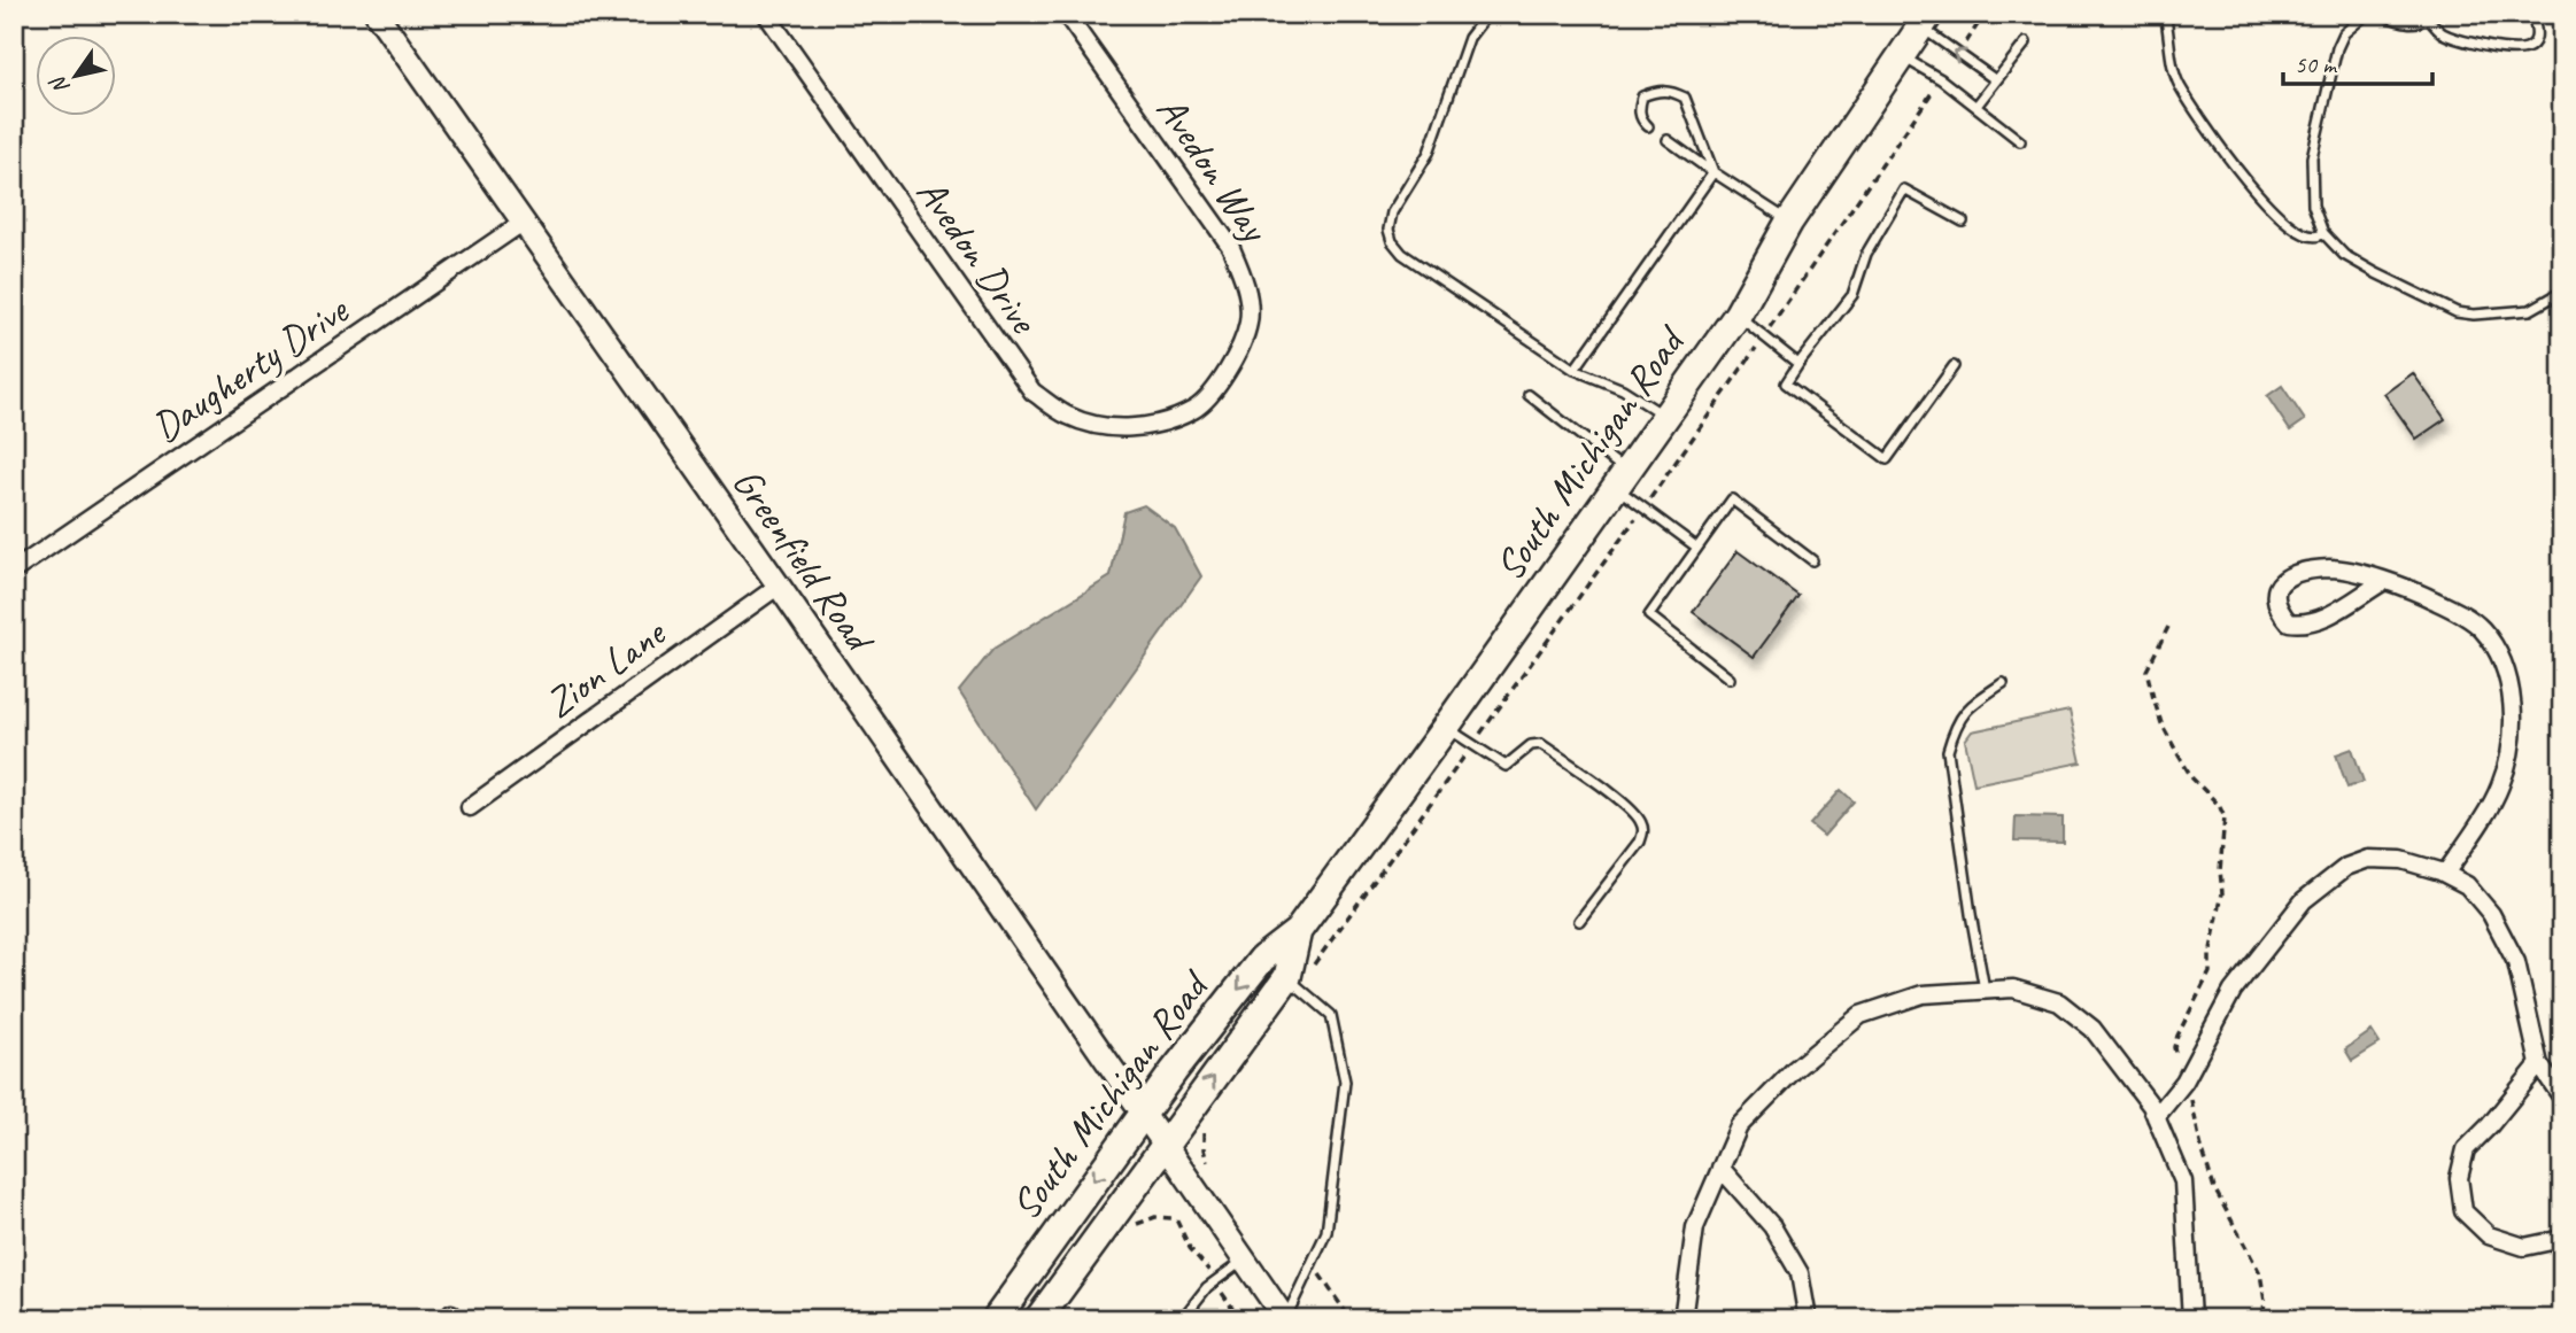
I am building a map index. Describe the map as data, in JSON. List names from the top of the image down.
{
  "streets": {
    "main road": ["South Michigan Road"],
    "street": [
      "Avedon Way",
      "Avedon Drive",
      "Daugherty Drive",
      "Greenfield Road",
      "Zion Lane"
    ]
  },
  "crossings": [
    ["Avedon Way", "Avedon Drive"],
    ["Daugherty Drive", "Greenfield Road"],
    ["South Michigan Road", "Greenfield Road"],
    ["Greenfield Road", "Zion Lane"]
  ],
  "scale_bar": "50 m",
  "north": "bottom left"
}
